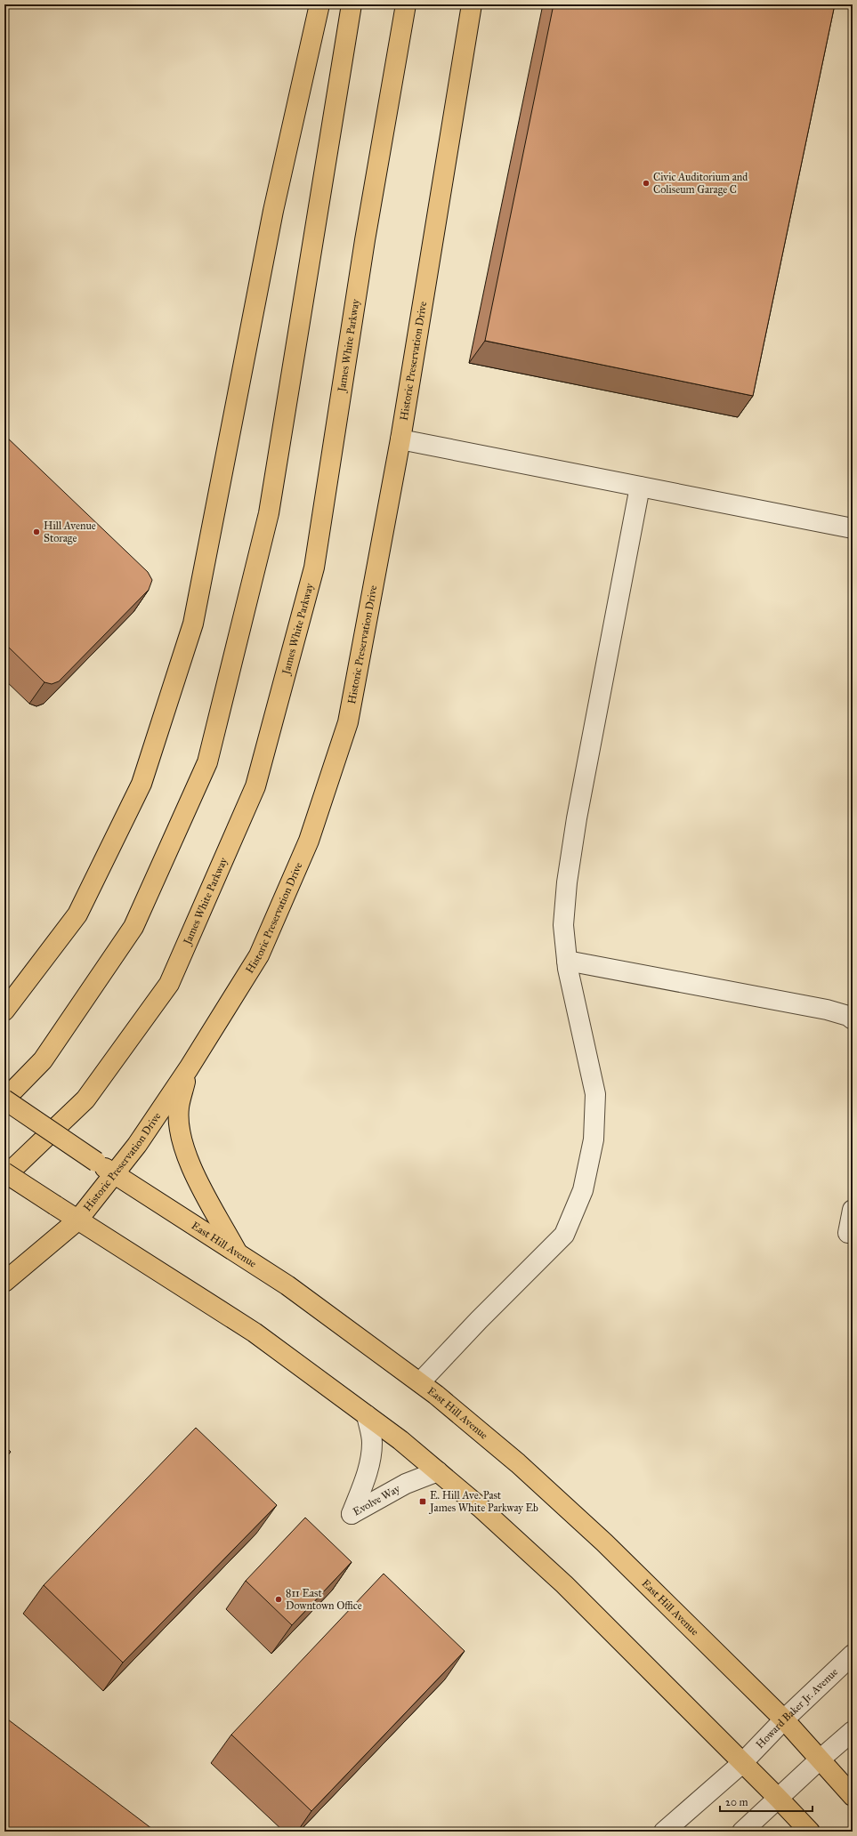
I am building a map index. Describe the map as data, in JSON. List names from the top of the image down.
{
  "streets": {
    "main road": ["James White Parkway", "Historic Preservation Drive", "East Hill Avenue"],
    "street": ["Evolve Way", "Howard Baker Jr. Avenue"]
  },
  "crossings": [
    ["Historic Preservation Drive", "East Hill Avenue"],
    ["East Hill Avenue", "Howard Baker Jr. Avenue"]
  ],
  "places": {
    "other": ["Civic Auditorium and Coliseum Garage C", "Hill Avenue Storage", "811 East Downtown Office"],
    "transit": ["E. Hill Ave. Past James White Parkway Eb"]
  },
  "scale_bar": "20 m"
}
